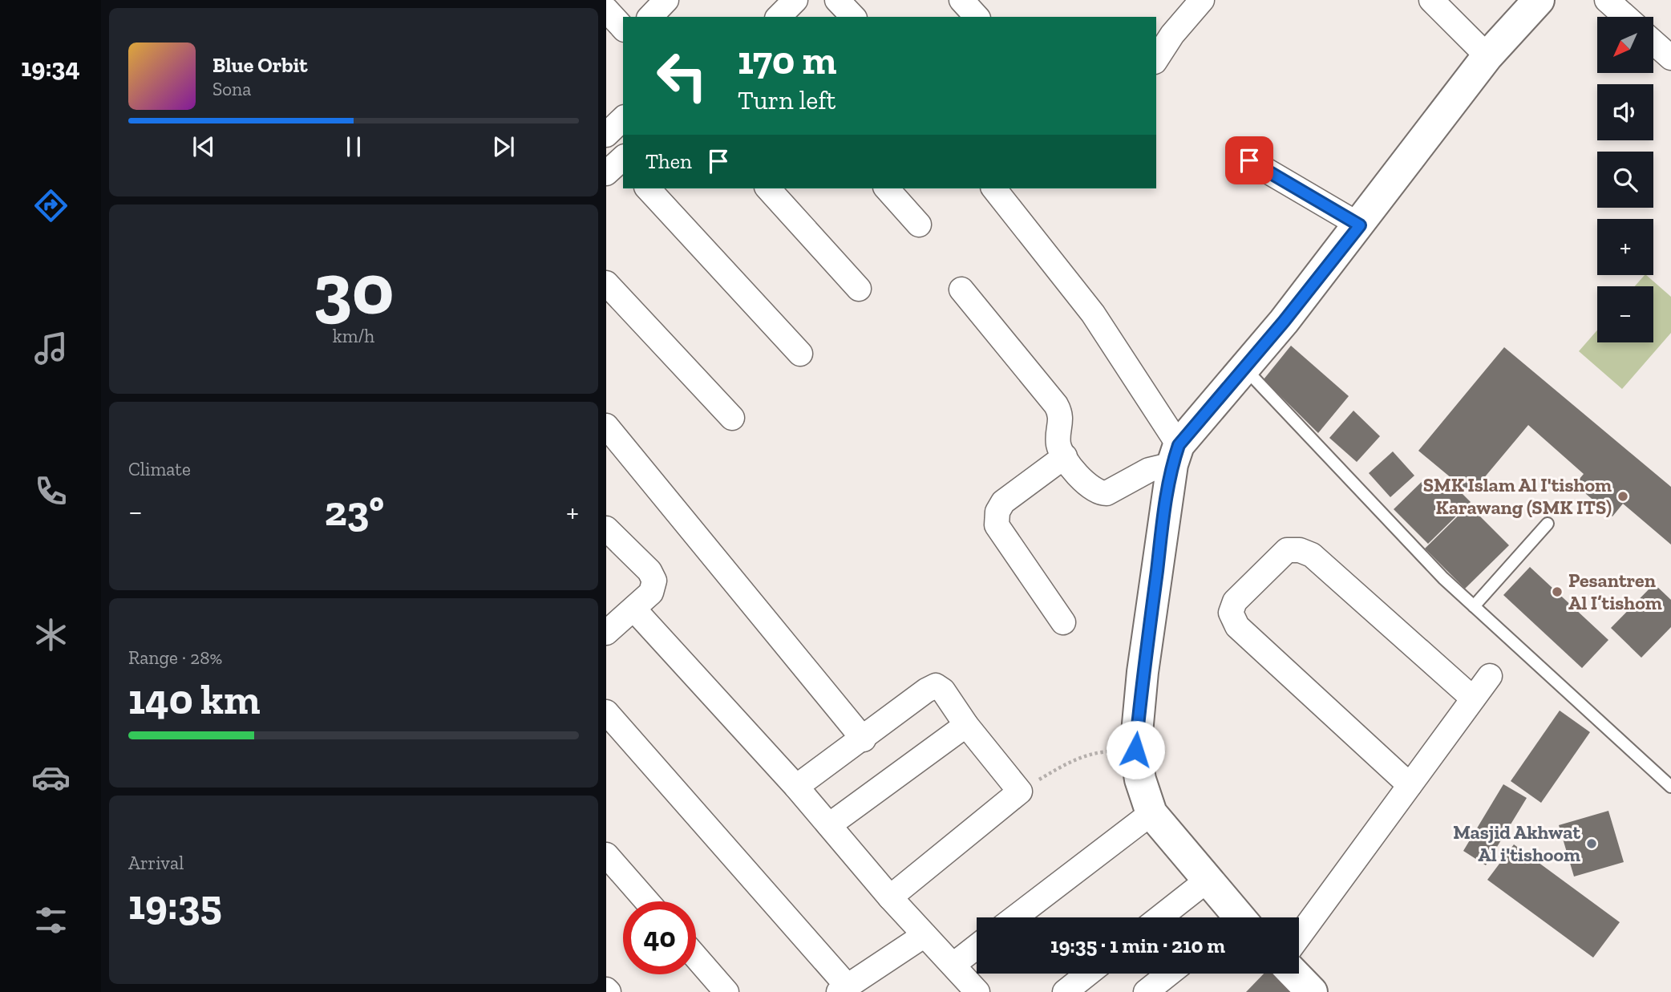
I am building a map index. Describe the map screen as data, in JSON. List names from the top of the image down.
{
  "places": ["SMK Islam Al I'tishom Karawang (SMK ITS)", "Pesantren Al I’tishom", "Masjid Akhwat Al i'tishoom"],
  "north": "bottom left",
  "page": {
    "tabs": "19:34",
    "map_buttons": ["+", "−"],
    "turn": ["170 m", "Turn left"],
    "song": ["Blue Orbit", "Sona"],
    "then": "Then",
    "tile": [
      ["30", "km/h"],
      "Climate",
      ["Range · 28%", "140 km"],
      ["Arrival", "19:35"]
    ],
    "heat": ["−", "23°", "+"],
    "limit": "40",
    "trip": "19:35 · 1 min · 210 m"
  }
}
